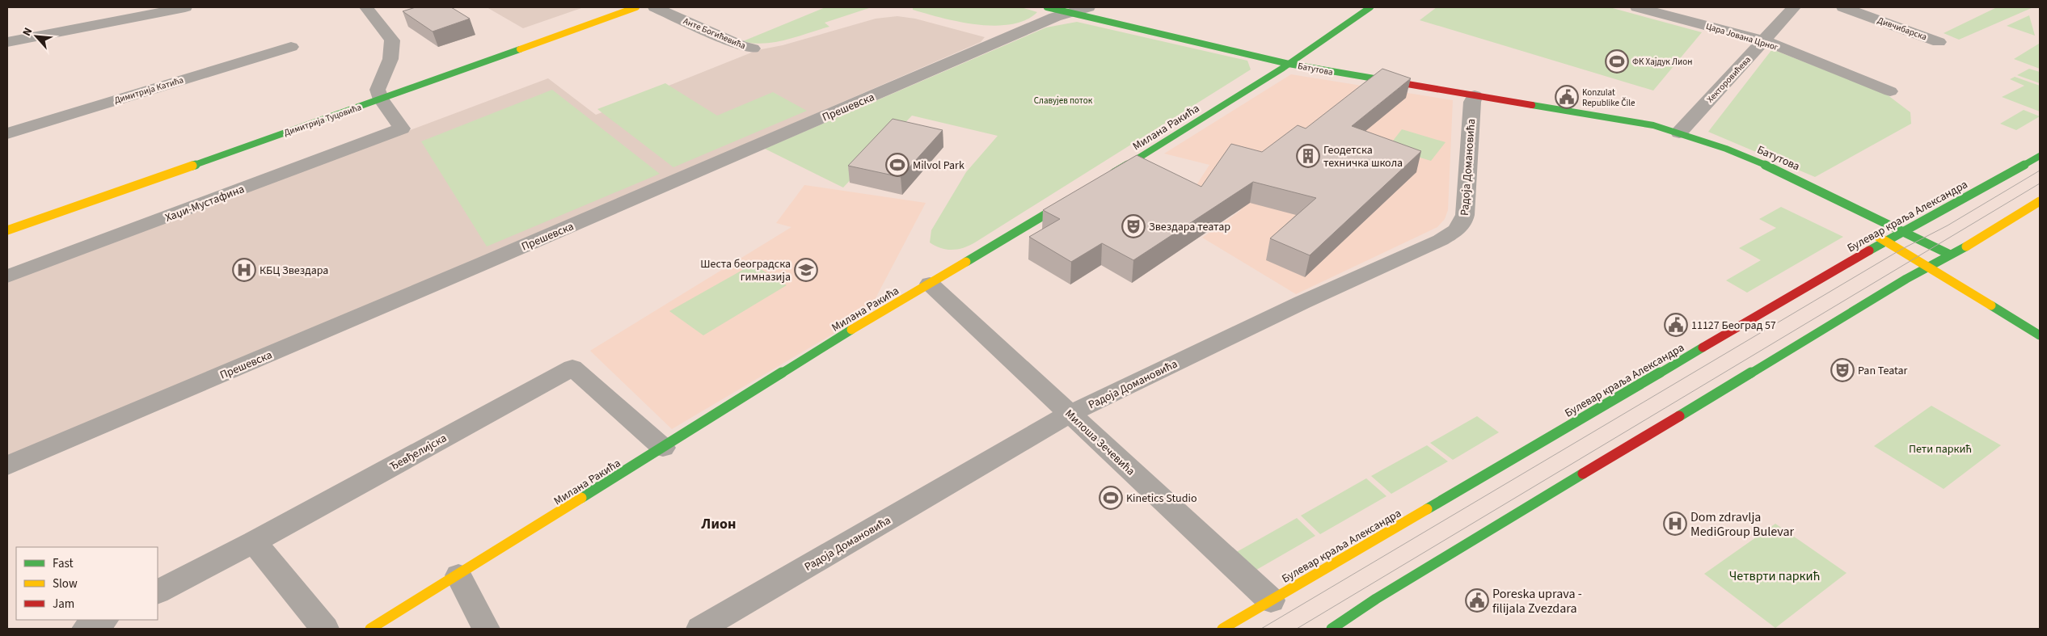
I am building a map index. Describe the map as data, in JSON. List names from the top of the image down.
{
  "streets": {
    "main road": [
      "Батутова",
      "Димитрија Туцовића",
      "Милана Ракића",
      "Булевар краља Александра"
    ],
    "street": [
      "Дивчибарска",
      "Анте Богићевића",
      "Цара Јована Црног",
      "Хекторовићева",
      "Димитрија Катића",
      "Прешевска",
      "Радоја Домановића",
      "Хаџи-Мустафина",
      "Милоша Зечевића",
      "Ђевђелијска"
    ]
  },
  "crossings": [
    ["Цара Јована Црног", "Хекторовићева"],
    ["Батутова", "Хекторовићева"],
    ["Батутова", "Прешевска"],
    ["Батутова", "Милана Ракића"],
    ["Батутова", "Радоја Домановића"],
    ["Батутова", "Булевар краља Александра"],
    ["Димитрија Туцовића", "Хаџи-Мустафина"],
    ["Милана Ракића", "Милоша Зечевића"],
    ["Милана Ракића", "Ђевђелијска"],
    ["Радоја Домановића", "Милоша Зечевића"],
    ["Булевар краља Александра", "Милоша Зечевића"]
  ],
  "districts": ["Лион"],
  "parks": ["Славујев поток", "Пети паркић", "Четврти паркић"],
  "places": {
    "sports": ["ФК Хајдук Лион", "Milvol Park", "Kinetics Studio"],
    "public building": ["Konzulat Republike Čile", "11127 Београд 57", "Poreska uprava - filijala Zvezdara"],
    "building": ["Геодетска техничка школа"],
    "theatre": ["Звездара театар", "Pan Teatar"],
    "hospital": ["КБЦ Звездара", "Dom zdravlja MediGroup Bulevar"],
    "school or university": ["Шеста београдска гимназија"]
  },
  "legend": ["Fast", "Slow", "Jam"],
  "north": "top left"
}
